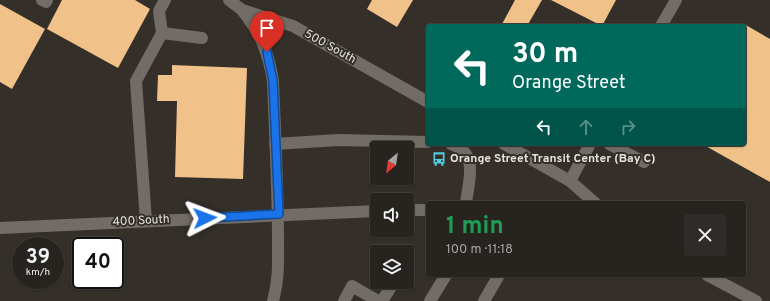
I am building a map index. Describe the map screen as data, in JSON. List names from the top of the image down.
{
  "streets": {
    "street": ["500 South", "400 South"]
  },
  "places": {
    "bus stop": ["Orange Street Transit Center (Bay C)"]
  },
  "north": "bottom left",
  "page": {
    "turn": ["30 m", "Orange Street"],
    "heading": ["1 min", "100 m · 11:18"],
    "speed": "39 km/h",
    "limit": "40"
  }
}
